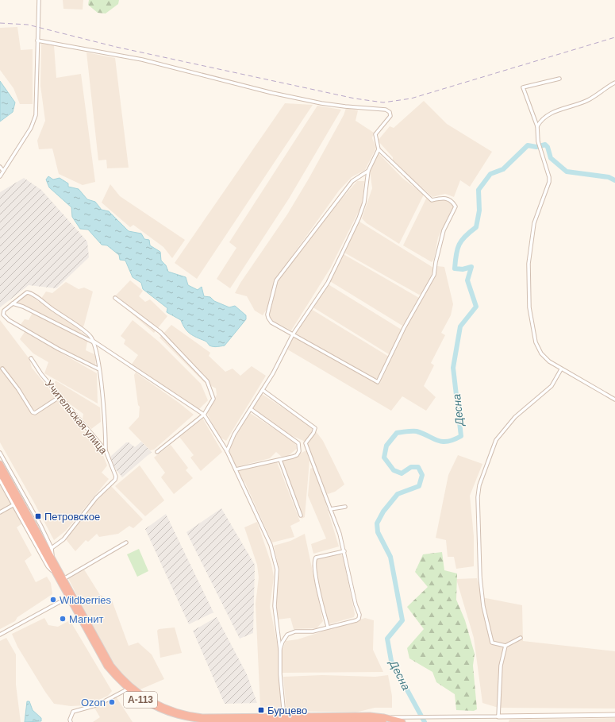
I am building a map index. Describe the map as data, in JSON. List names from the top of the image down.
{
  "streets": {
    "highway": ["А-113"],
    "street": ["Учительская улица"]
  },
  "water": ["Десна"],
  "places": {
    "transit": ["Петровское", "Бурцево"],
    "other": ["Wildberries", "Магнит", "Ozon"]
  }
}
